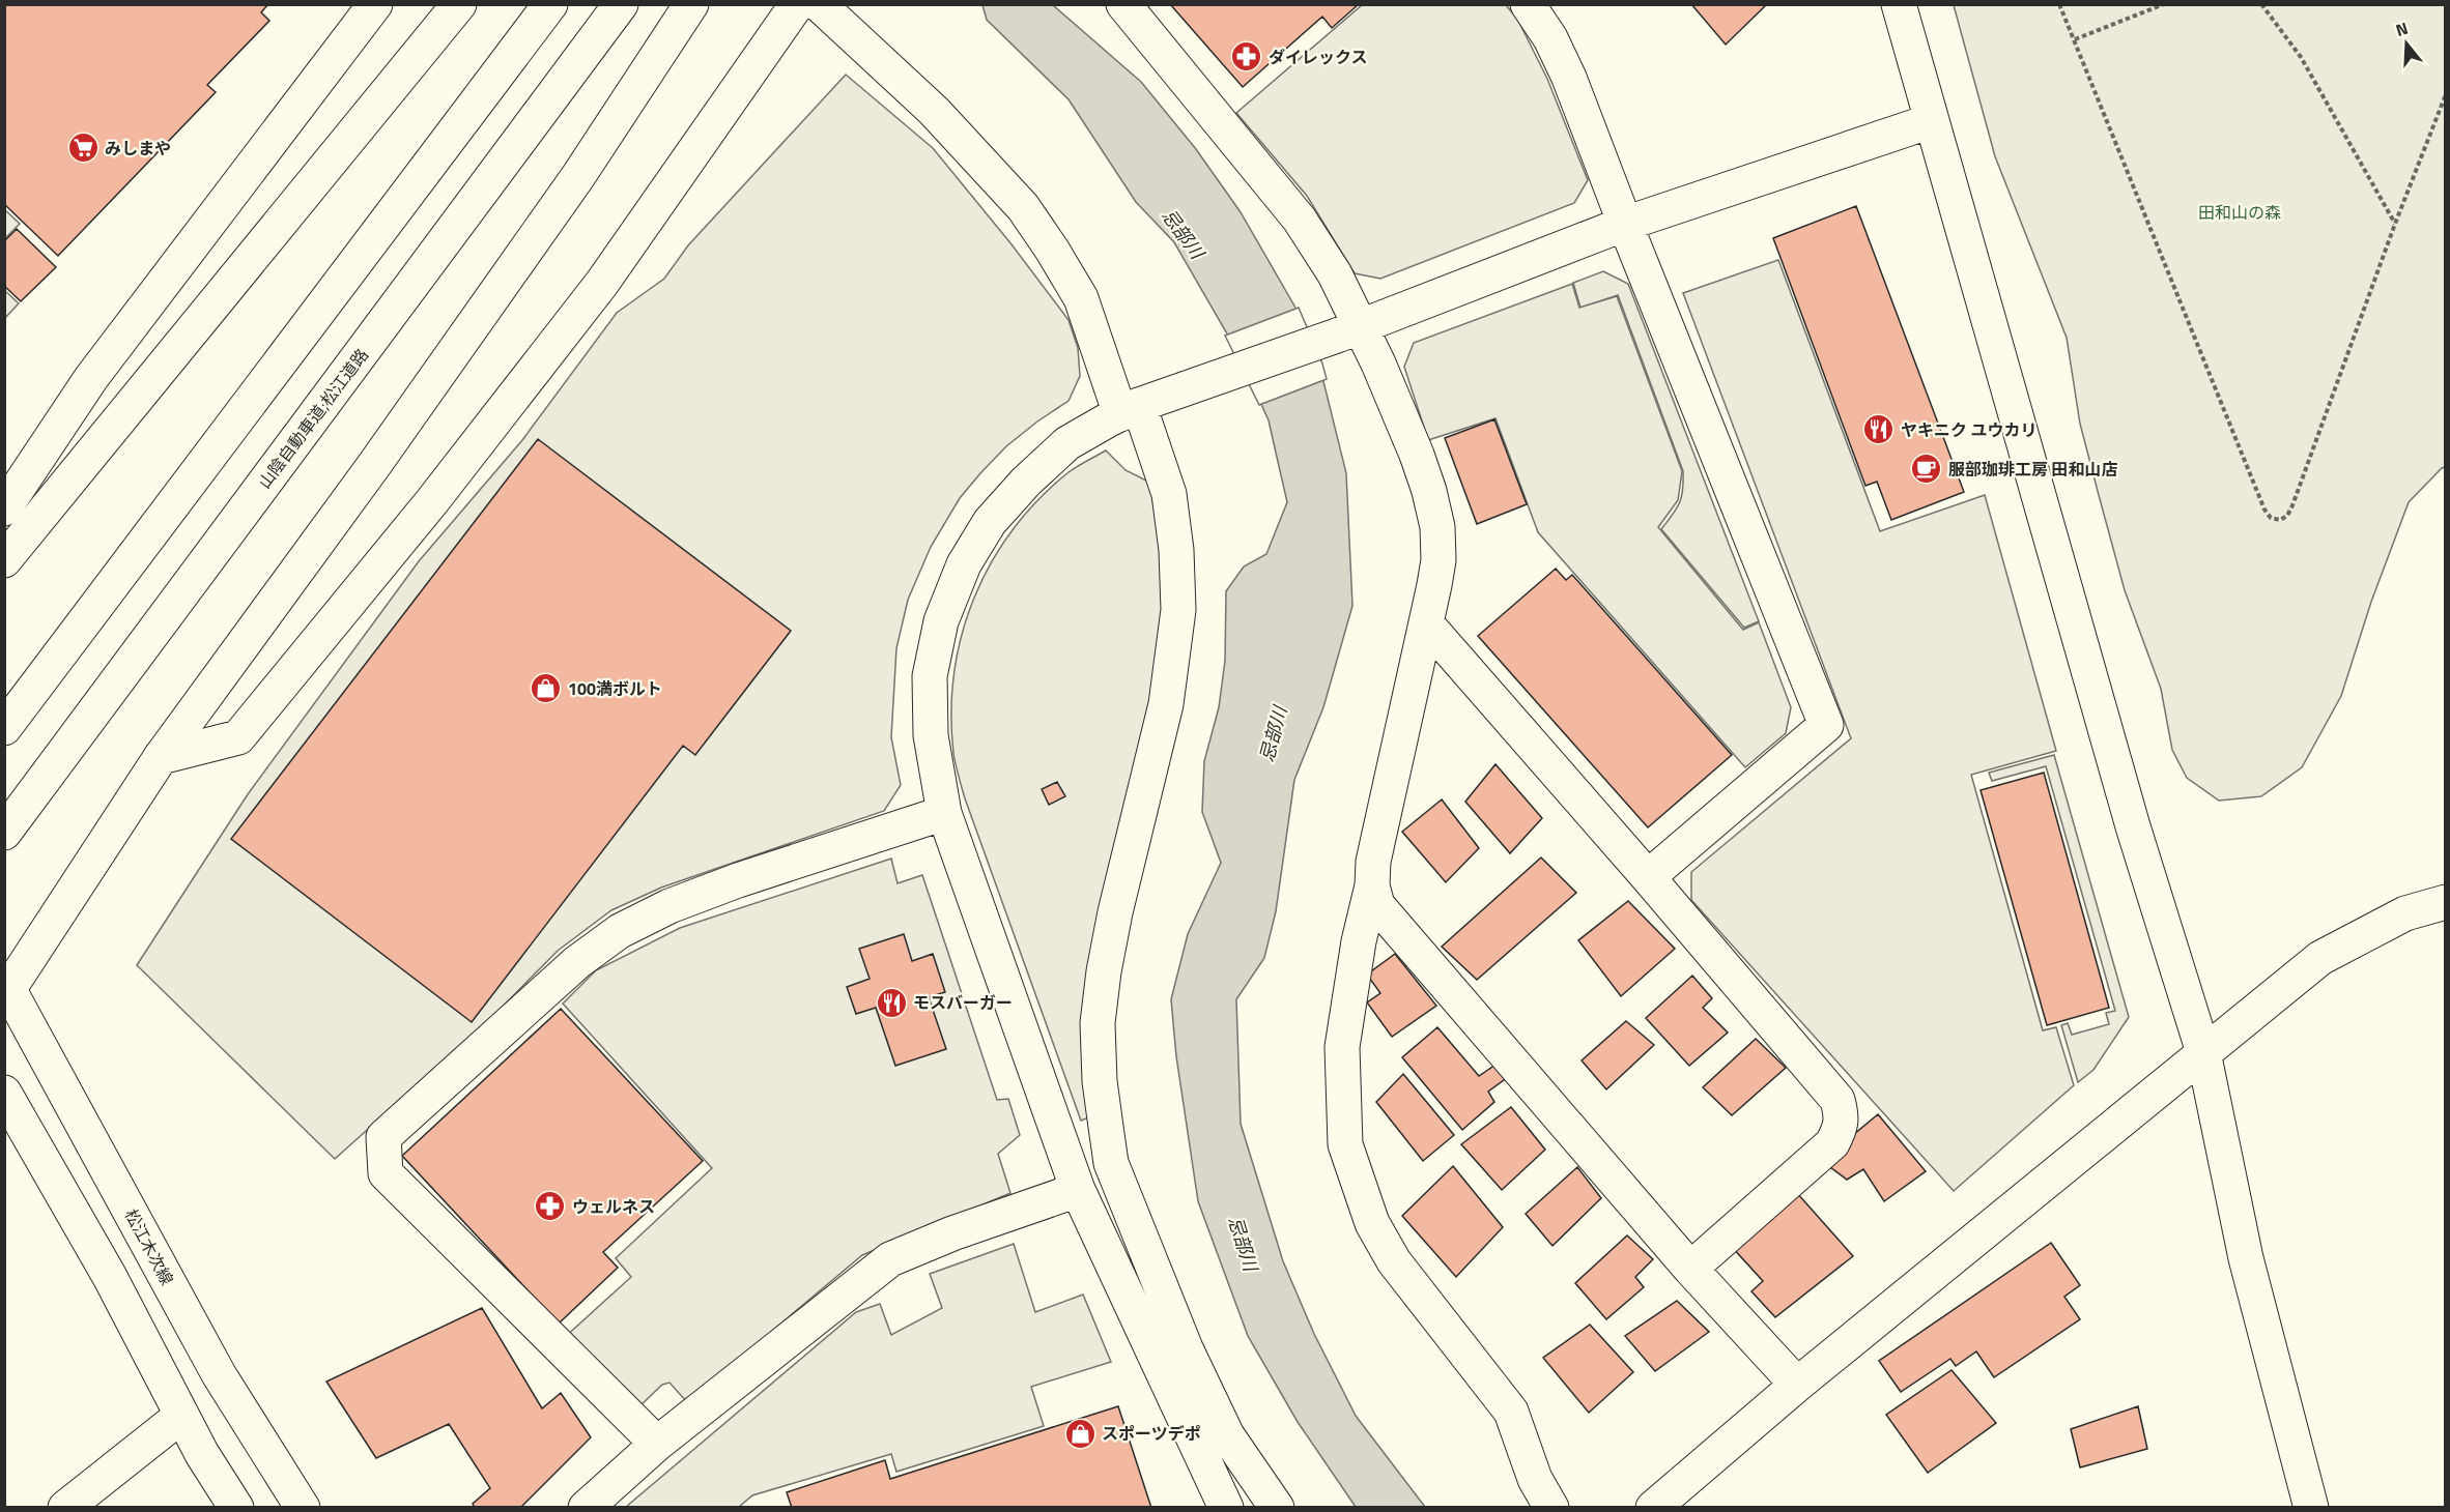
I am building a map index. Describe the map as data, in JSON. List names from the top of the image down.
{
  "streets": {
    "main road": ["山陰自動車道;松江道路", "松江木次線"]
  },
  "water": ["忌部川"],
  "parks": ["田和山の森"],
  "places": {
    "pharmacy": ["ダイレックス", "ウェルネス"],
    "supermarket": ["みしまや"],
    "restaurant": ["ヤキニク ユウカリ", "モスバーガー"],
    "cafe": ["服部珈琲工房 田和山店"],
    "shop": ["100満ボルト", "スポーツデポ"]
  },
  "north": "top"
}
